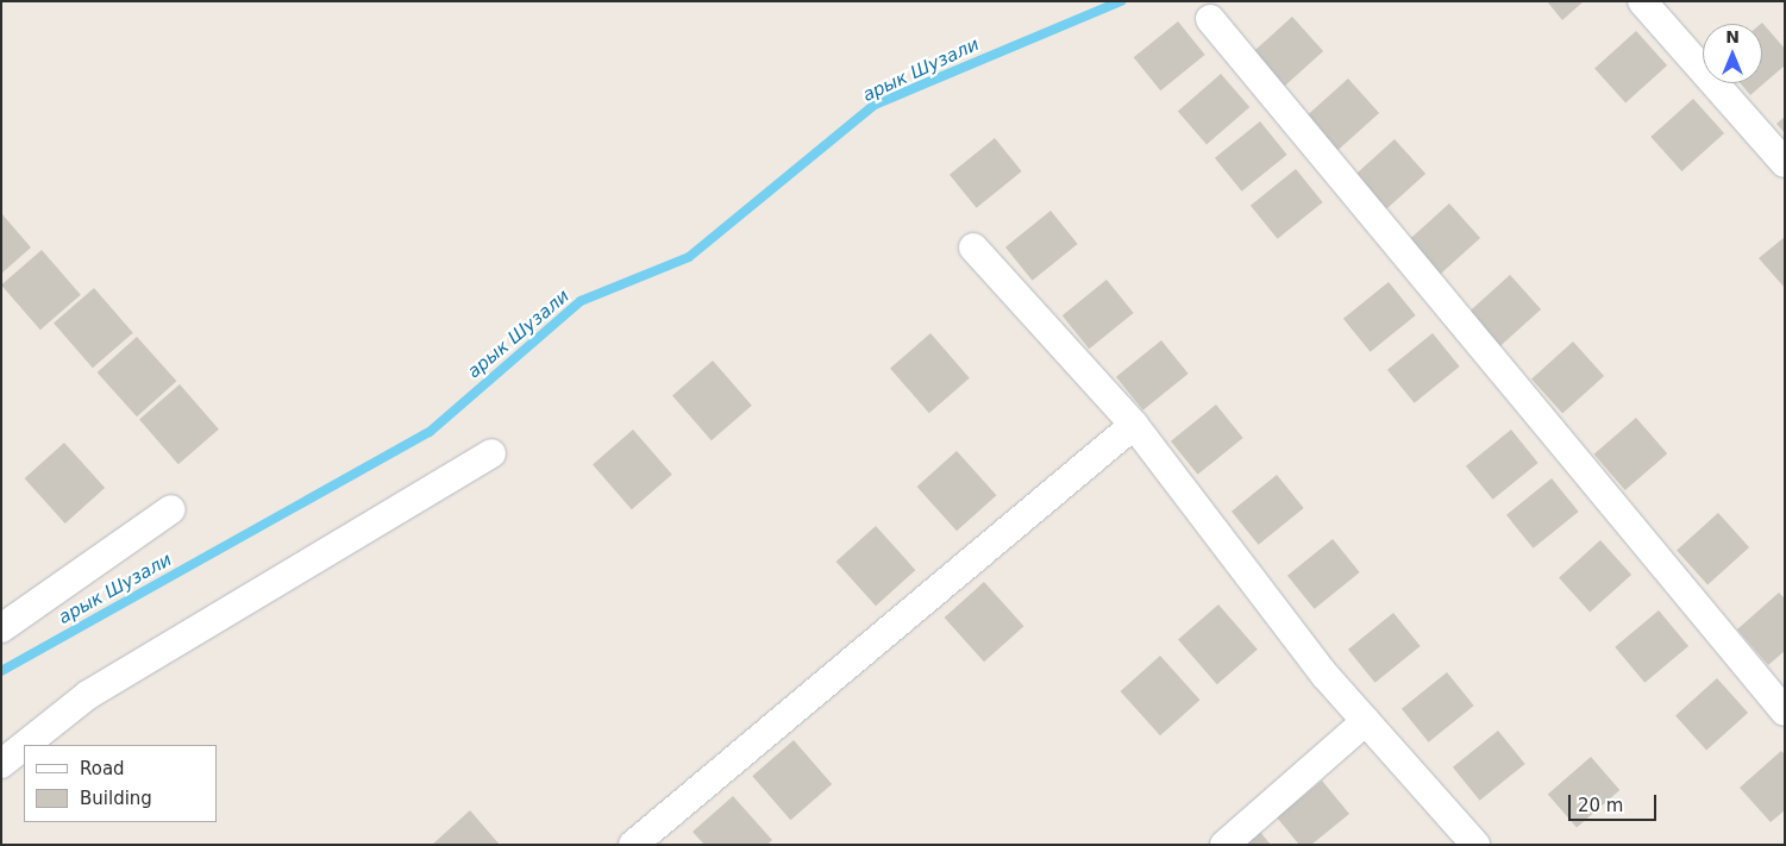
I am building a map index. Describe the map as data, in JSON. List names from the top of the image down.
{
  "water": ["арык Шузали"],
  "legend": ["Road", "Building"],
  "scale_bar": "20 m",
  "north": "top"
}
